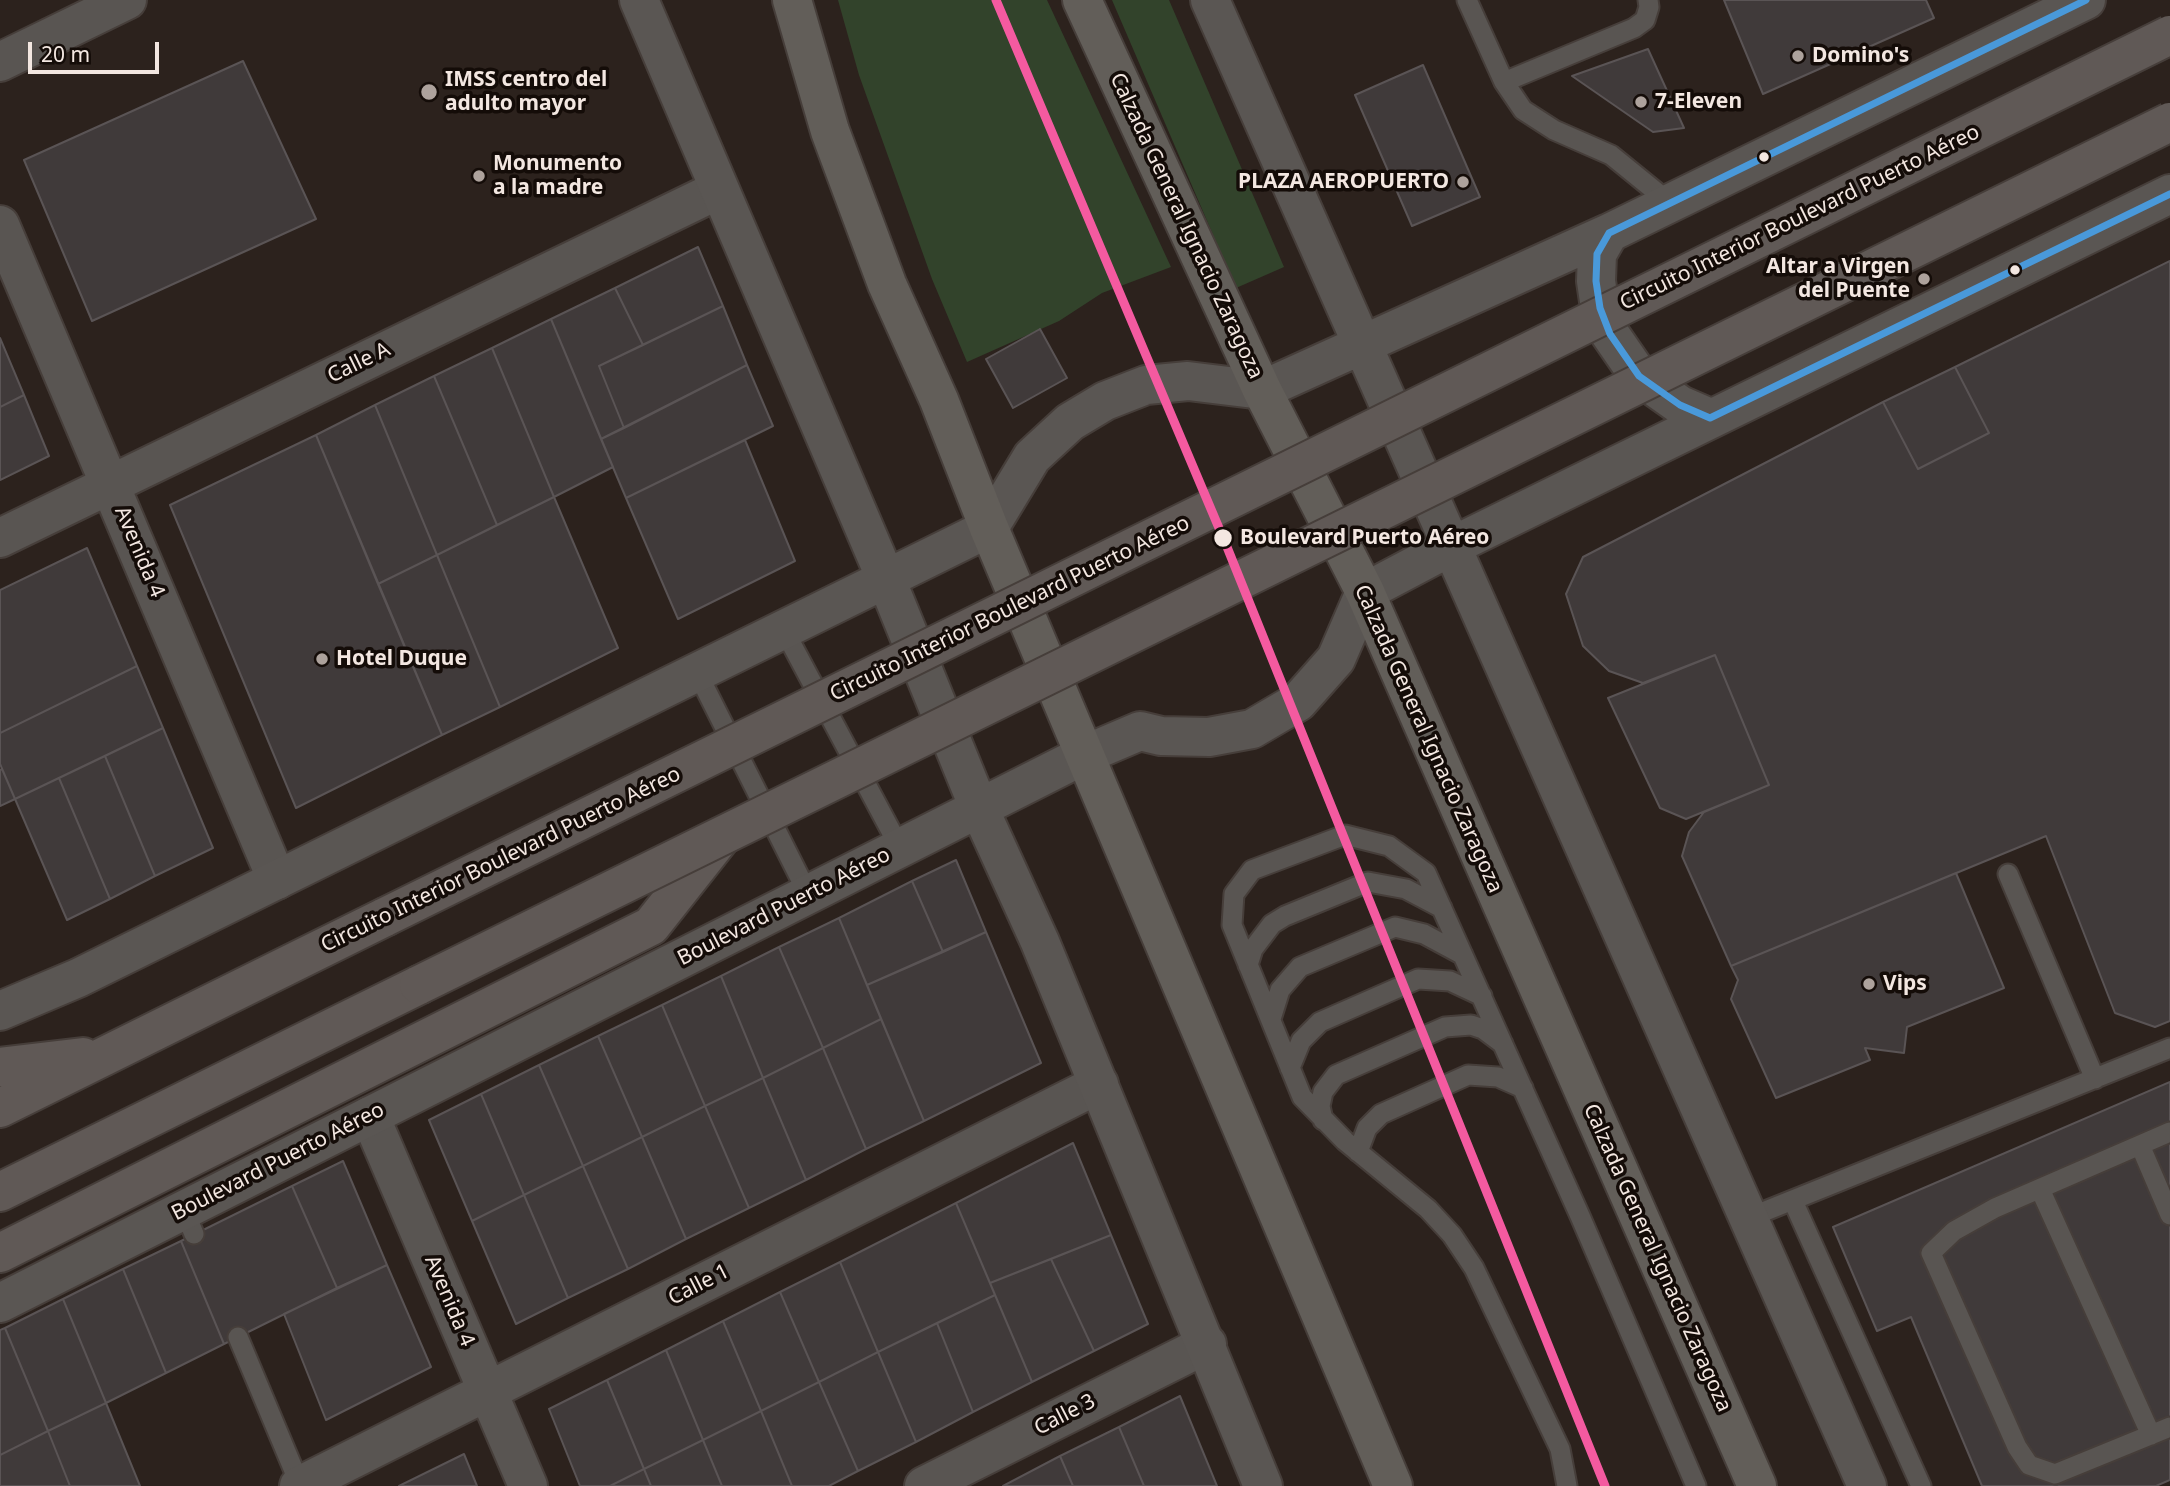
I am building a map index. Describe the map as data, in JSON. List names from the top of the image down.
{
  "streets": {
    "highway": ["Circuito Interior Boulevard Puerto Aéreo"],
    "main road": ["Calzada General Ignacio Zaragoza", "Boulevard Puerto Aéreo"],
    "street": [
      "Calle A",
      "Avenida 4",
      "Calle 1",
      "Calle 3"
    ]
  },
  "crossings": [
    ["Calzada General Ignacio Zaragoza", "Boulevard Puerto Aéreo"],
    ["Calle A", "Avenida 4"],
    ["Avenida 4", "Boulevard Puerto Aéreo"],
    ["Avenida 4", "Calle 1"]
  ],
  "places": [
    "Domino's",
    "IMSS centro del adulto mayor",
    "7-Eleven",
    "Monumento a la madre",
    "PLAZA AEROPUERTO",
    "Altar a Virgen del Puente",
    "Boulevard Puerto Aéreo",
    "Hotel Duque",
    "Vips"
  ],
  "scale_bar": "20 m"
}
